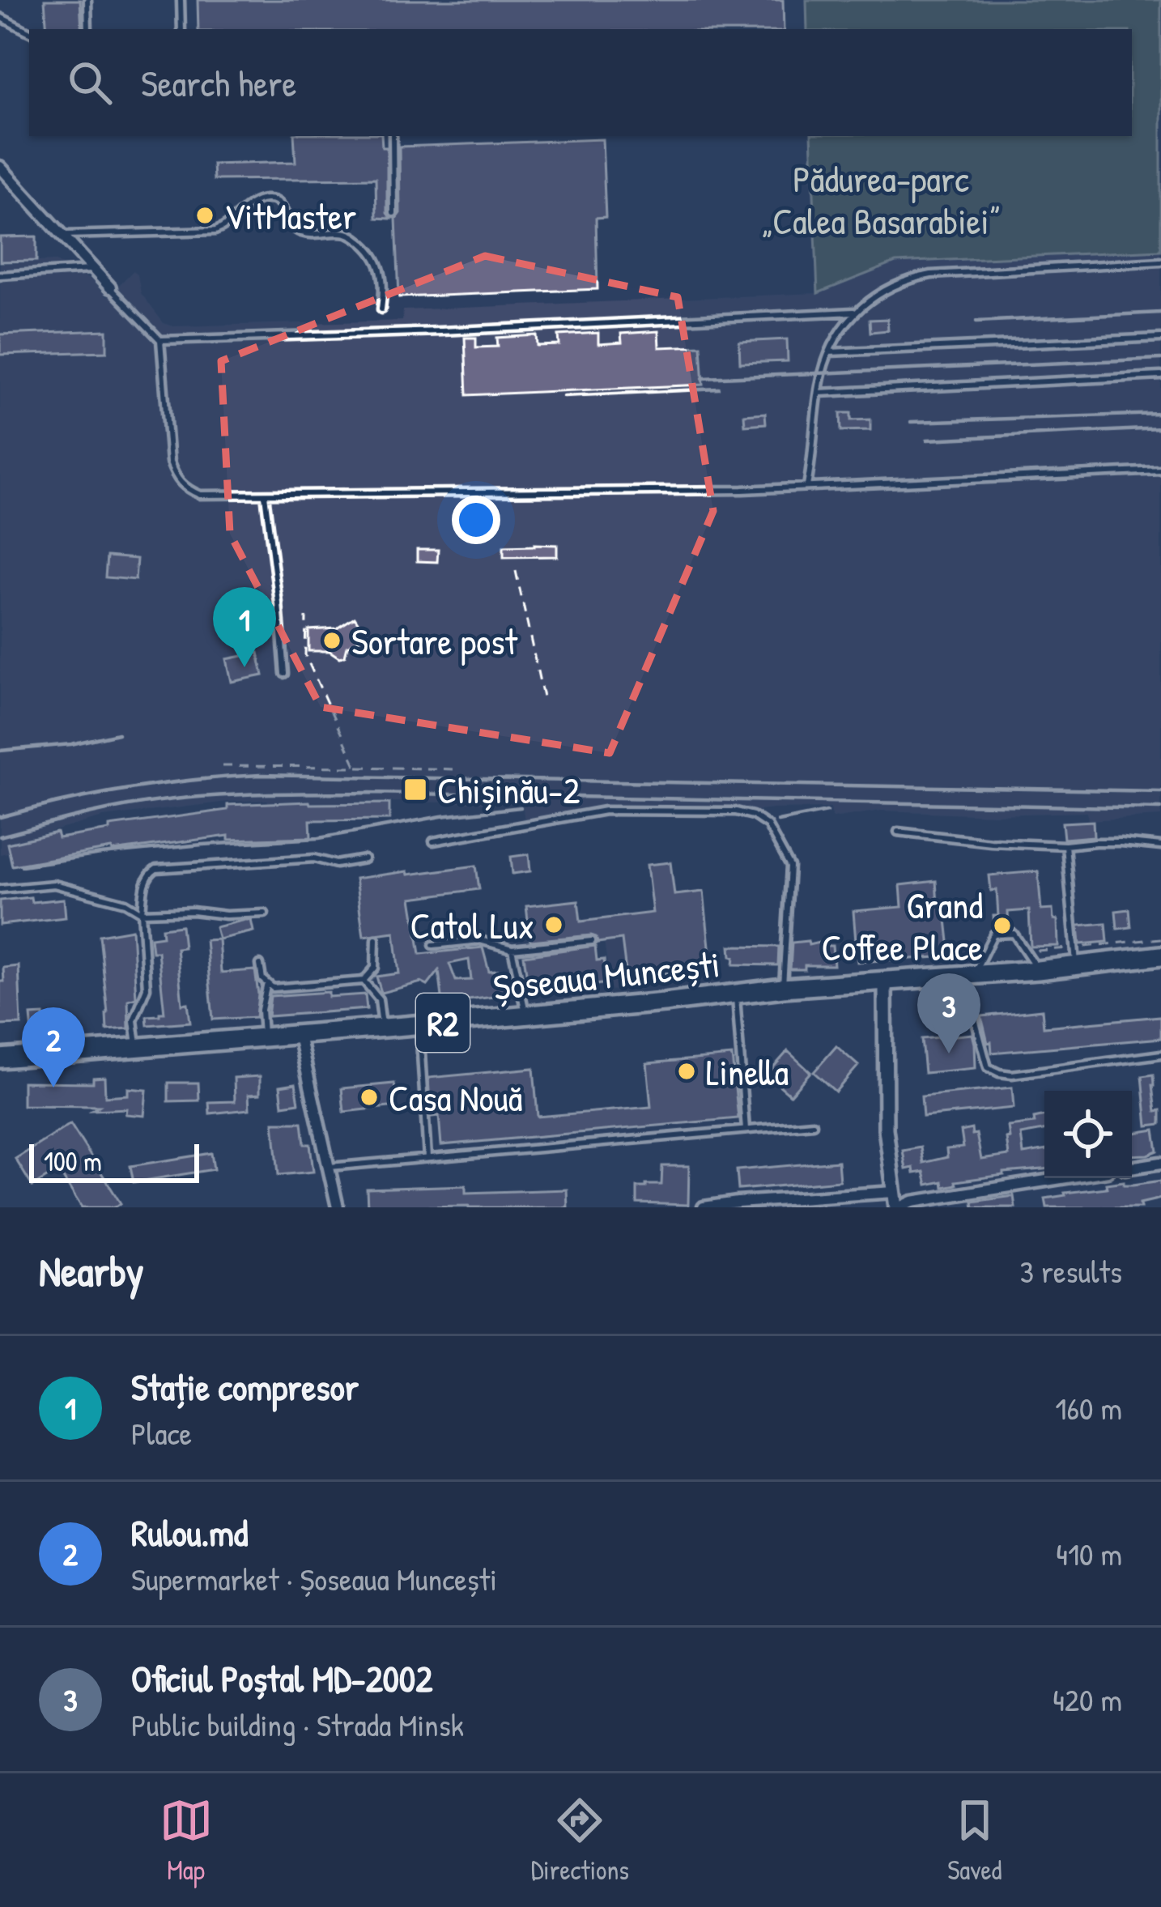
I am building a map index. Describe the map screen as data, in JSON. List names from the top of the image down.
{
  "streets": {
    "main road": ["Șoseaua Muncești", "R2"]
  },
  "parks": ["Pădurea-parc „Calea Basarabiei”"],
  "places": {
    "other": [
      "VitMaster",
      "Sortare post",
      "Catol Lux",
      "Grand Coffee Place",
      "Linella",
      "Casa Nouă"
    ],
    "transit": ["Chișinău-2"]
  },
  "scale_bar": "100 m",
  "page": {
    "search": "Search here",
    "pins": ["1", "3", "2"],
    "scale": "100 m",
    "heading": ["Nearby", "3 results"],
    "list": [
      {
        "mark": "1",
        "name": "Stație compresor",
        "note": "Place",
        "value": "160 m"
      },
      {
        "mark": "2",
        "name": "Rulou.md",
        "note": "Supermarket · Șoseaua Muncești",
        "value": "410 m"
      },
      {
        "mark": "3",
        "name": "Oficiul Poștal MD-2002",
        "note": "Public building · Strada Minsk",
        "value": "420 m"
      }
    ],
    "nav": ["Map", "Directions", "Saved"]
  }
}
